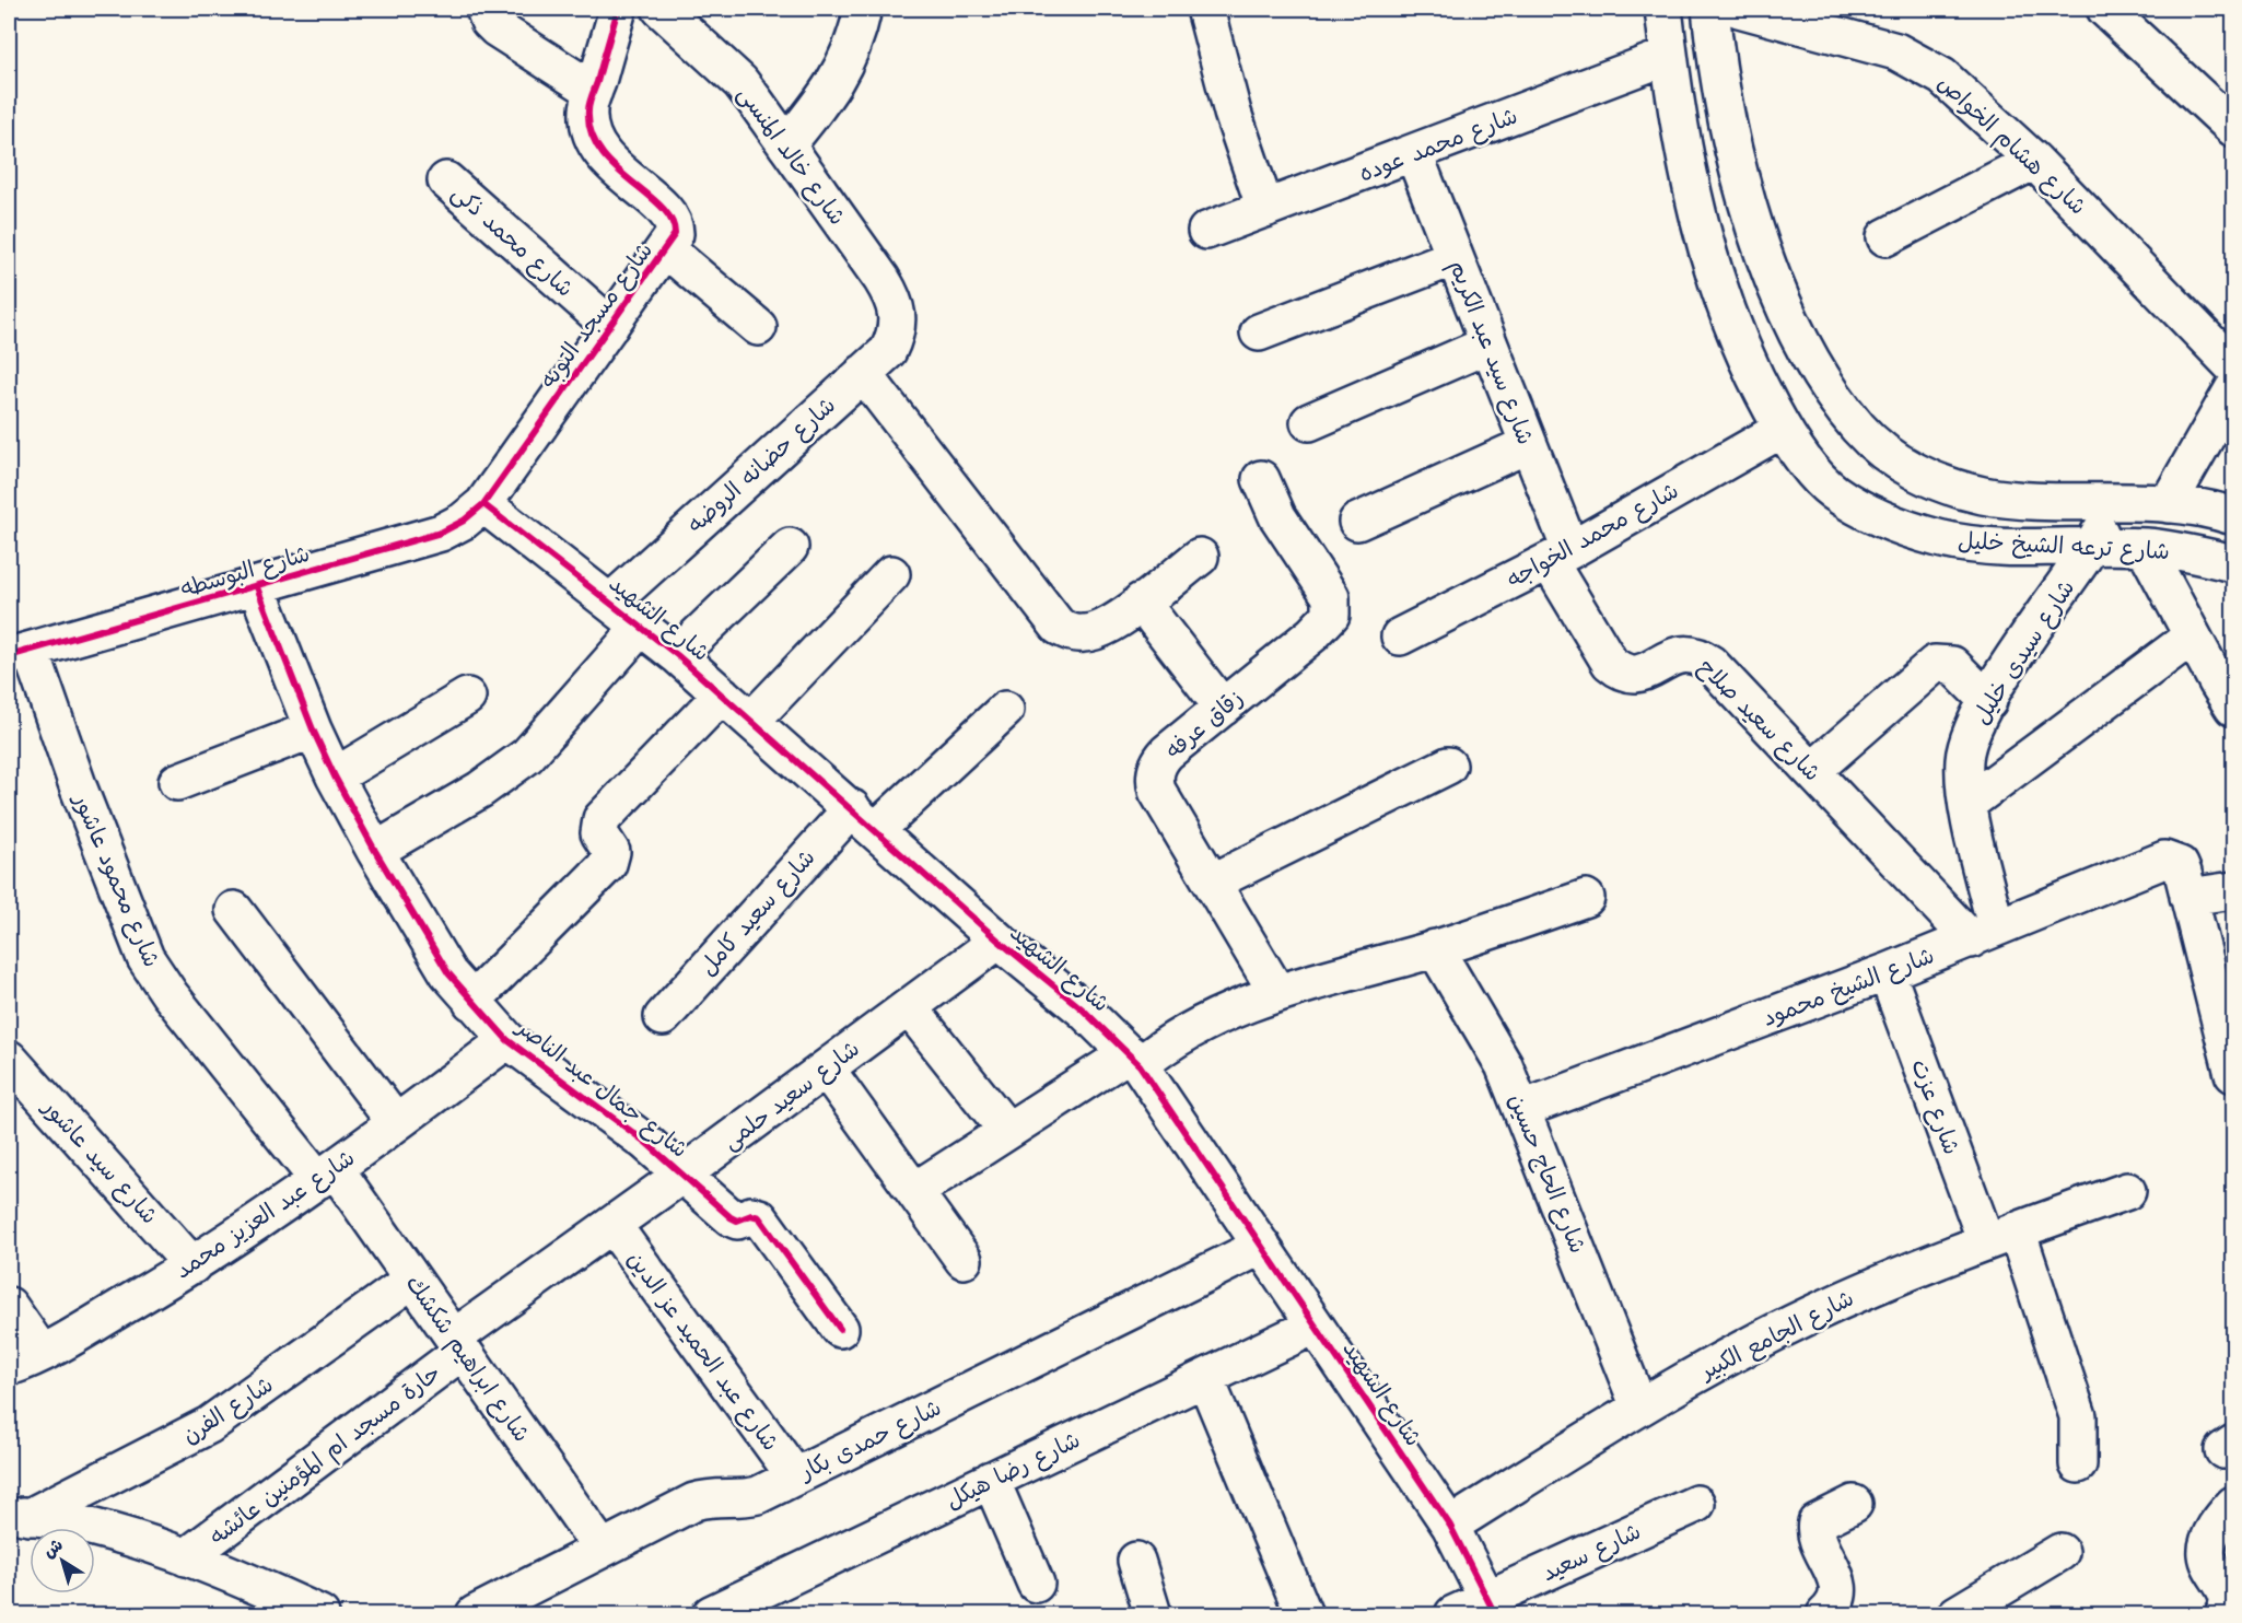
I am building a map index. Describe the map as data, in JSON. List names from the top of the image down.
{
  "streets": {
    "street": [
      "شارع محمد عوده",
      "شارع هشام الخواص",
      "شارع خالد المنسى",
      "شارع محمد ذكى",
      "شارع مسجد التوبه",
      "شارع سيد عبد الكريم",
      "شارع حضانه الروضه",
      "شارع محمد الخواجه",
      "شارع ترعه الشيخ خليل",
      "شارع البوسطه",
      "شارع الشهيد",
      "شارع سيدى خليل",
      "شارع سعيد صلاح",
      "زقاق عرفه",
      "شارع محمود عاشور",
      "شارع سعيد كامل",
      "شارع الشيخ محمود",
      "شارع جمال عبد الناصر",
      "شارع سعيد حلمى",
      "شارع عزت",
      "شارع سيد عاشور",
      "شارع الحاج حسين",
      "شارع عبد العزيز محمد",
      "شارع الجامع الكبير",
      "شارع عبد الحميد عز الدين",
      "شارع ابراهيم شكشك",
      "شارع الفرن",
      "شارع حمدى بكار",
      "حارة مسجد ام المؤمنين عائشه",
      "شارع رضا هيكل",
      "شارع سعيد"
    ]
  },
  "crossings": [
    ["شارع محمد عوده", "شارع سيد عبد الكريم"],
    ["شارع محمد عوده", "شارع ترعه الشيخ خليل"],
    ["شارع خالد المنسى", "شارع حضانه الروضه"],
    ["شارع محمد ذكى", "شارع مسجد التوبه"],
    ["شارع مسجد التوبه", "شارع البوسطه"],
    ["شارع مسجد التوبه", "شارع الشهيد"],
    ["شارع سيد عبد الكريم", "شارع محمد الخواجه"],
    ["شارع سيد عبد الكريم", "شارع سعيد صلاح"],
    ["شارع حضانه الروضه", "شارع الشهيد"],
    ["شارع محمد الخواجه", "شارع ترعه الشيخ خليل"],
    ["شارع محمد الخواجه", "شارع سعيد صلاح"],
    ["شارع ترعه الشيخ خليل", "شارع سيدى خليل"],
    ["شارع البوسطه", "شارع الشهيد"],
    ["شارع البوسطه", "شارع محمود عاشور"],
    ["شارع البوسطه", "شارع جمال عبد الناصر"],
    ["شارع الشهيد", "شارع سعيد كامل"],
    ["شارع الشهيد", "شارع سعيد حلمى"],
    ["شارع الشهيد", "شارع الجامع الكبير"],
    ["شارع الشهيد", "شارع حمدى بكار"],
    ["شارع الشهيد", "شارع رضا هيكل"],
    ["شارع الشهيد", "شارع سعيد"],
    ["شارع سيدى خليل", "شارع سعيد صلاح"],
    ["شارع سيدى خليل", "شارع الشيخ محمود"],
    ["شارع سعيد صلاح", "شارع الشيخ محمود"],
    ["شارع محمود عاشور", "شارع عبد العزيز محمد"],
    ["شارع محمود عاشور", "شارع ابراهيم شكشك"],
    ["شارع الشيخ محمود", "شارع عزت"],
    ["شارع الشيخ محمود", "شارع الحاج حسين"],
    ["شارع جمال عبد الناصر", "شارع سعيد حلمى"],
    ["شارع جمال عبد الناصر", "شارع عبد العزيز محمد"],
    ["شارع سعيد حلمى", "شارع عبد الحميد عز الدين"],
    ["شارع سعيد حلمى", "شارع ابراهيم شكشك"],
    ["شارع سعيد حلمى", "حارة مسجد ام المؤمنين عائشه"],
    ["شارع عزت", "شارع الجامع الكبير"],
    ["شارع سيد عاشور", "شارع عبد العزيز محمد"],
    ["شارع الحاج حسين", "شارع الجامع الكبير"],
    ["شارع عبد العزيز محمد", "شارع ابراهيم شكشك"],
    ["شارع عبد الحميد عز الدين", "شارع حمدى بكار"],
    ["شارع ابراهيم شكشك", "شارع الفرن"],
    ["شارع ابراهيم شكشك", "شارع حمدى بكار"],
    ["شارع ابراهيم شكشك", "حارة مسجد ام المؤمنين عائشه"]
  ],
  "north": "top left"
}
